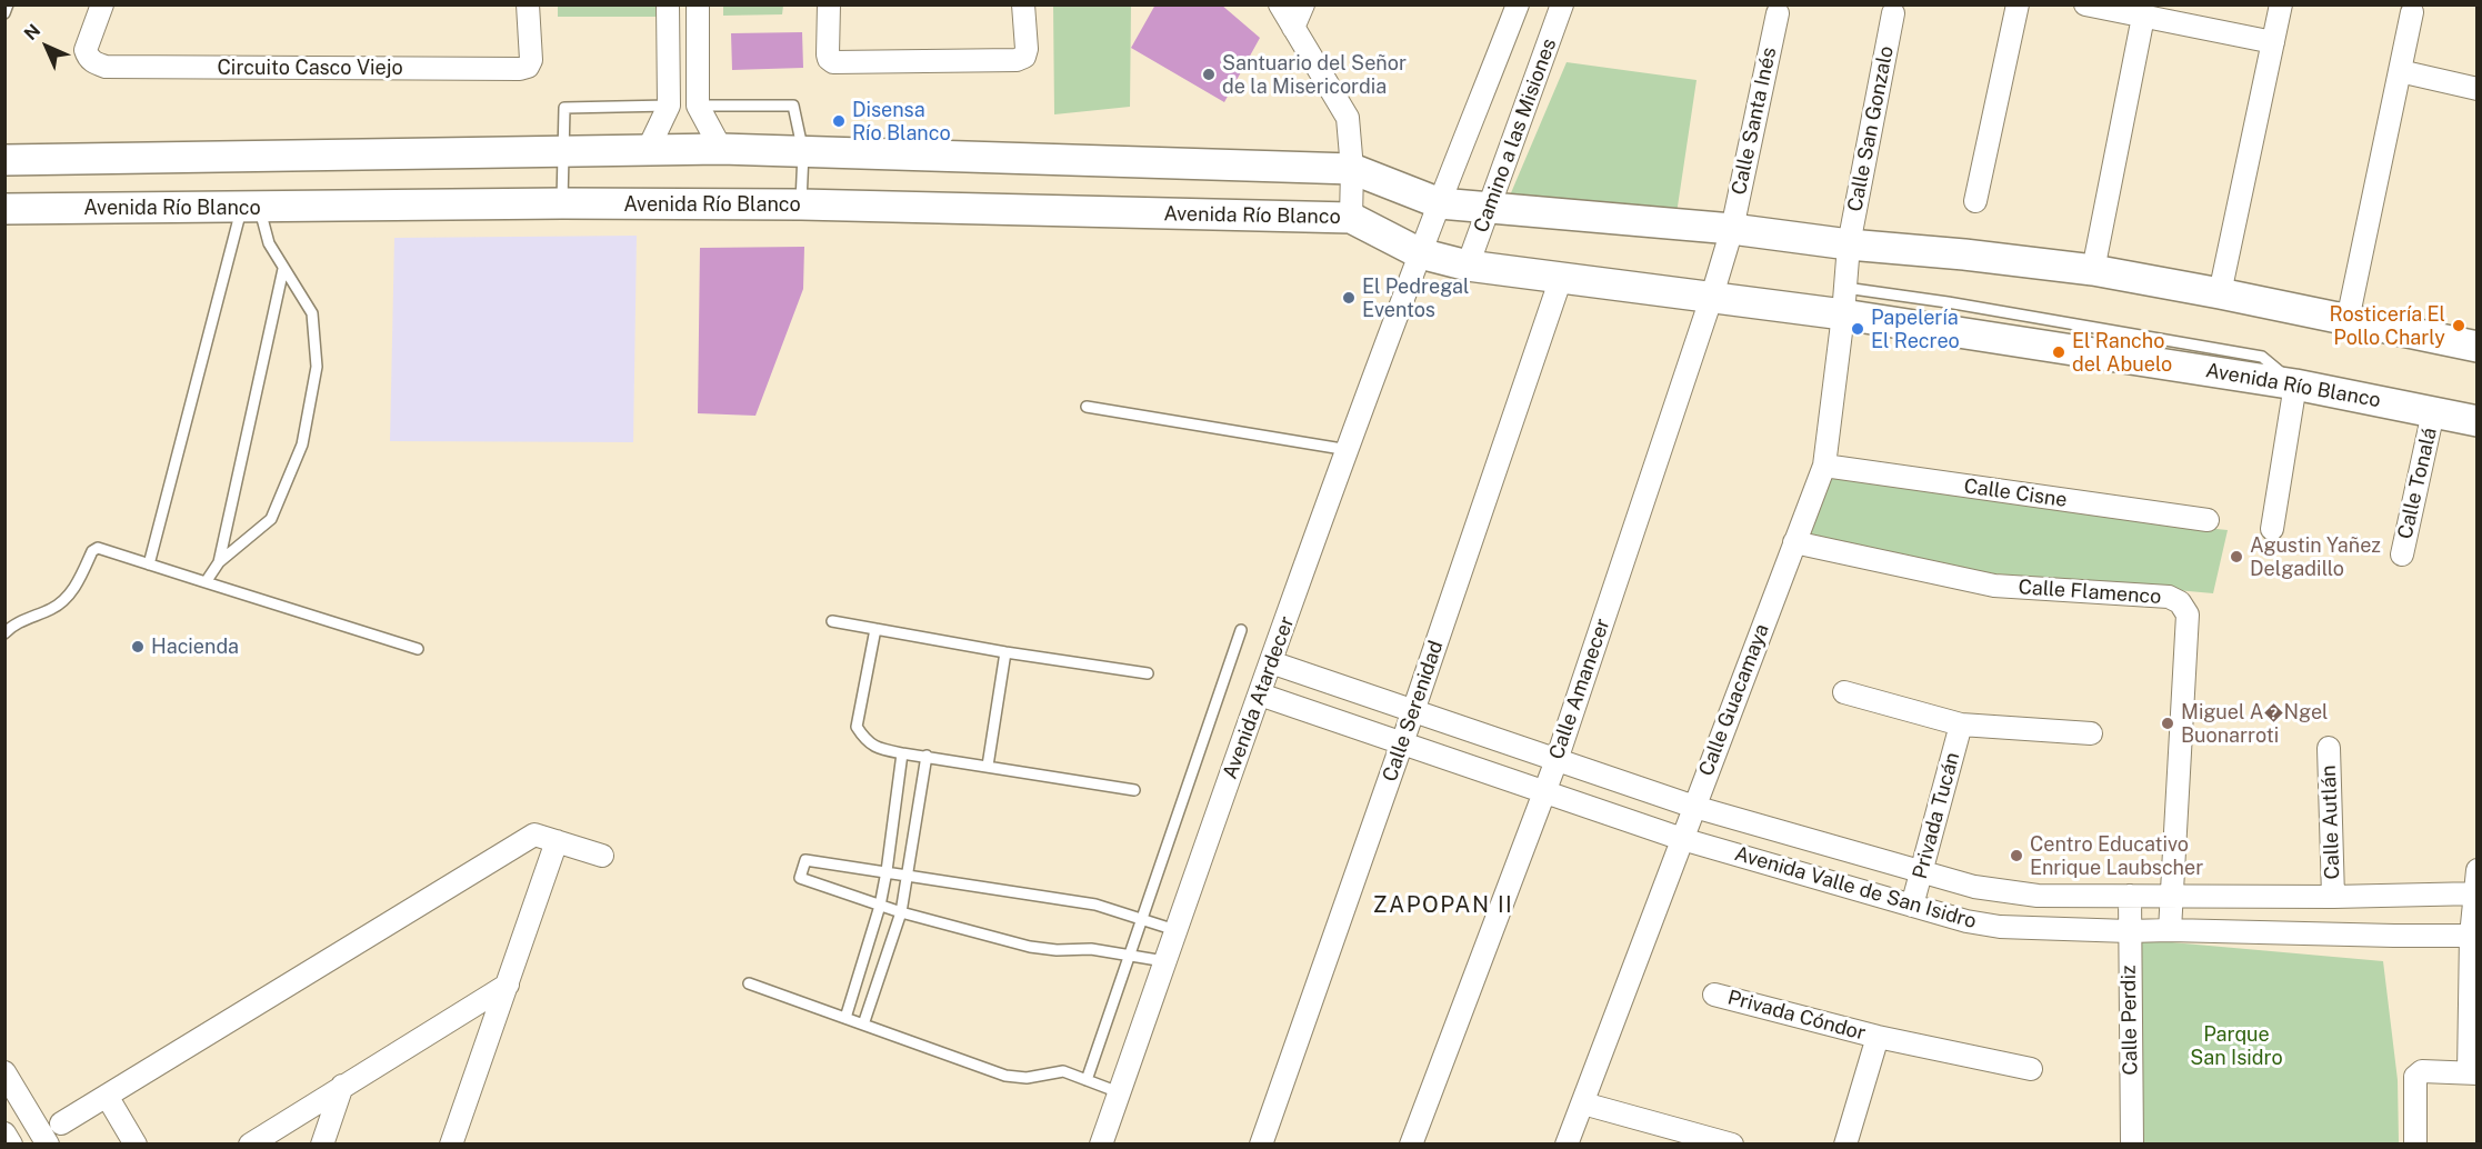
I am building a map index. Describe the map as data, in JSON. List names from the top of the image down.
{
  "streets": {
    "street": [
      "Circuito Casco Viejo",
      "Calle Santa Inés",
      "Calle San Gonzalo",
      "Camino a las Misiones",
      "Avenida Río Blanco",
      "Calle Tonalá",
      "Calle Cisne",
      "Calle Flamenco",
      "Calle Amanecer",
      "Avenida Atardecer",
      "Calle Guacamaya",
      "Calle Serenidad",
      "Privada Tucán",
      "Calle Autlán",
      "Avenida Valle de San Isidro",
      "Privada Cóndor",
      "Calle Perdiz"
    ]
  },
  "crossings": [
    ["Calle Santa Inés", "Calle Amanecer"],
    ["Calle San Gonzalo", "Calle Guacamaya"],
    ["Camino a las Misiones", "Avenida Río Blanco"],
    ["Avenida Río Blanco", "Calle Tonalá"],
    ["Avenida Río Blanco", "Calle Amanecer"],
    ["Avenida Río Blanco", "Avenida Atardecer"],
    ["Avenida Río Blanco", "Calle Guacamaya"],
    ["Avenida Río Blanco", "Calle Serenidad"],
    ["Calle Cisne", "Calle Guacamaya"],
    ["Calle Flamenco", "Calle Guacamaya"],
    ["Calle Flamenco", "Avenida Valle de San Isidro"],
    ["Calle Amanecer", "Avenida Valle de San Isidro"],
    ["Avenida Atardecer", "Avenida Valle de San Isidro"],
    ["Calle Guacamaya", "Avenida Valle de San Isidro"],
    ["Calle Serenidad", "Avenida Valle de San Isidro"],
    ["Privada Tucán", "Avenida Valle de San Isidro"],
    ["Calle Autlán", "Avenida Valle de San Isidro"],
    ["Avenida Valle de San Isidro", "Calle Perdiz"]
  ],
  "districts": ["ZAPOPAN II"],
  "parks": ["Parque San Isidro"],
  "places": [
    "Santuario del Señor de la Misericordia",
    "Disensa Río Blanco",
    "El Pedregal Eventos",
    "Rosticería El Pollo Charly",
    "Papelería El Recreo",
    "El Rancho del Abuelo",
    "Agustin Yañez Delgadillo",
    "Hacienda",
    "Miguel A�Ngel Buonarroti",
    "Centro Educativo Enrique Laubscher"
  ],
  "north": "top left"
}
